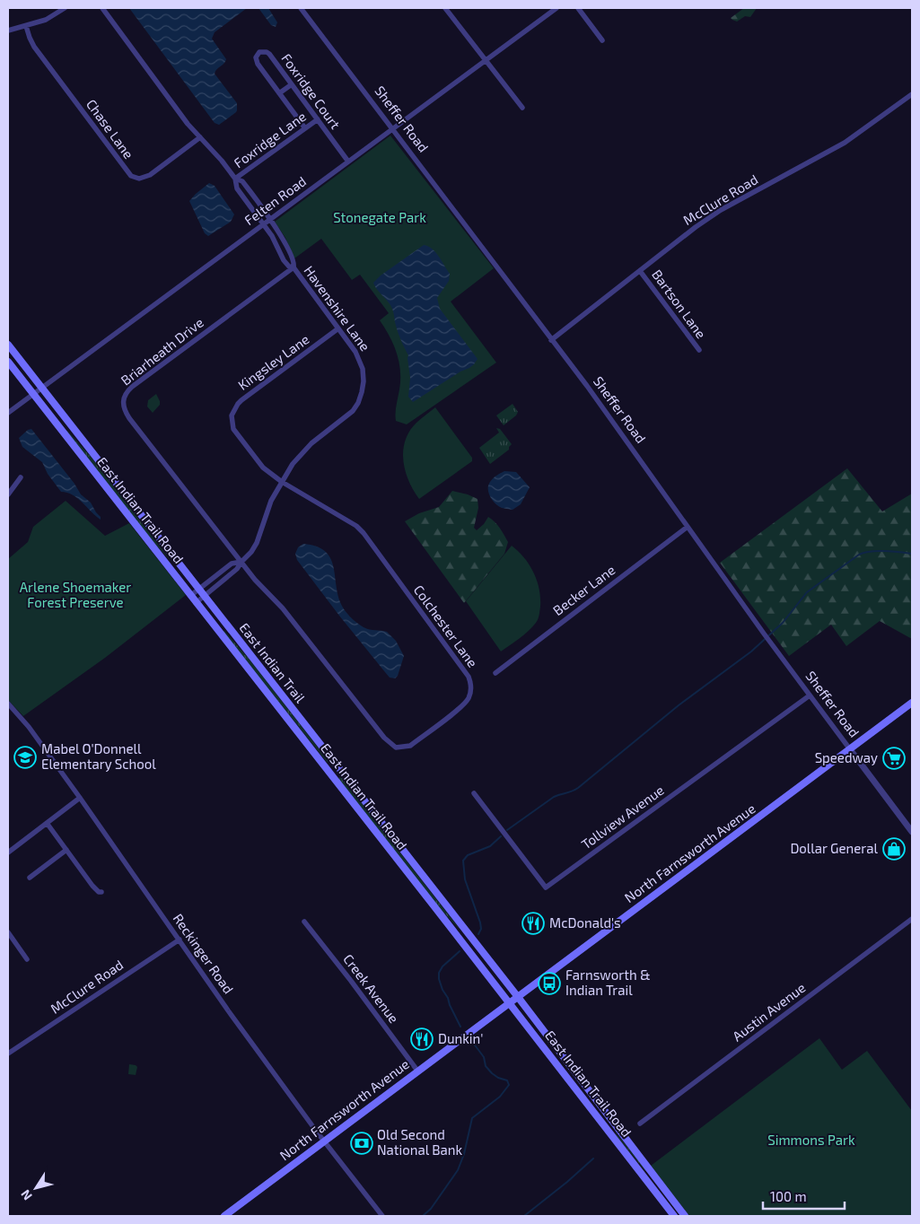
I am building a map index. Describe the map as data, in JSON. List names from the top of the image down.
{
  "streets": {
    "main road": ["East Indian Trail Road", "East Indian Trail", "North Farnsworth Avenue"],
    "street": [
      "Foxridge Court",
      "Sheffer Road",
      "Chase Lane",
      "Foxridge Lane",
      "McClure Road",
      "Felten Road",
      "Bartson Lane",
      "Havenshire Lane",
      "Briarheath Drive",
      "Kingsley Lane",
      "Becker Lane",
      "Colchester Lane",
      "Tollview Avenue",
      "Reckinger Road",
      "Creek Avenue",
      "Austin Avenue"
    ]
  },
  "crossings": [
    ["Foxridge Court", "Foxridge Lane"],
    ["Foxridge Court", "Felten Road"],
    ["Sheffer Road", "McClure Road"],
    ["Sheffer Road", "Felten Road"],
    ["Sheffer Road", "Becker Lane"],
    ["Sheffer Road", "Tollview Avenue"],
    ["Sheffer Road", "North Farnsworth Avenue"],
    ["Chase Lane", "Havenshire Lane"],
    ["Foxridge Lane", "Havenshire Lane"],
    ["McClure Road", "Bartson Lane"],
    ["McClure Road", "Reckinger Road"],
    ["Felten Road", "Havenshire Lane"],
    ["Felten Road", "East Indian Trail Road"],
    ["Felten Road", "East Indian Trail"],
    ["Havenshire Lane", "Briarheath Drive"],
    ["Havenshire Lane", "Kingsley Lane"],
    ["Havenshire Lane", "East Indian Trail Road"],
    ["Havenshire Lane", "Colchester Lane"],
    ["Havenshire Lane", "East Indian Trail"],
    ["Briarheath Drive", "Colchester Lane"],
    ["Kingsley Lane", "Colchester Lane"],
    ["East Indian Trail Road", "East Indian Trail"],
    ["East Indian Trail Road", "North Farnsworth Avenue"],
    ["East Indian Trail", "North Farnsworth Avenue"],
    ["North Farnsworth Avenue", "Reckinger Road"],
    ["North Farnsworth Avenue", "Creek Avenue"]
  ],
  "parks": ["Stonegate Park", "Arlene Shoemaker Forest Preserve", "Simmons Park"],
  "places": {
    "school or university": ["Mabel O'Donnell Elementary School"],
    "supermarket": ["Speedway"],
    "shop": ["Dollar General"],
    "restaurant": ["McDonald's", "Dunkin'"],
    "bus stop": ["Farnsworth & Indian Trail"],
    "bank": ["Old Second National Bank"]
  },
  "scale_bar": "100 m",
  "north": "bottom left"
}
